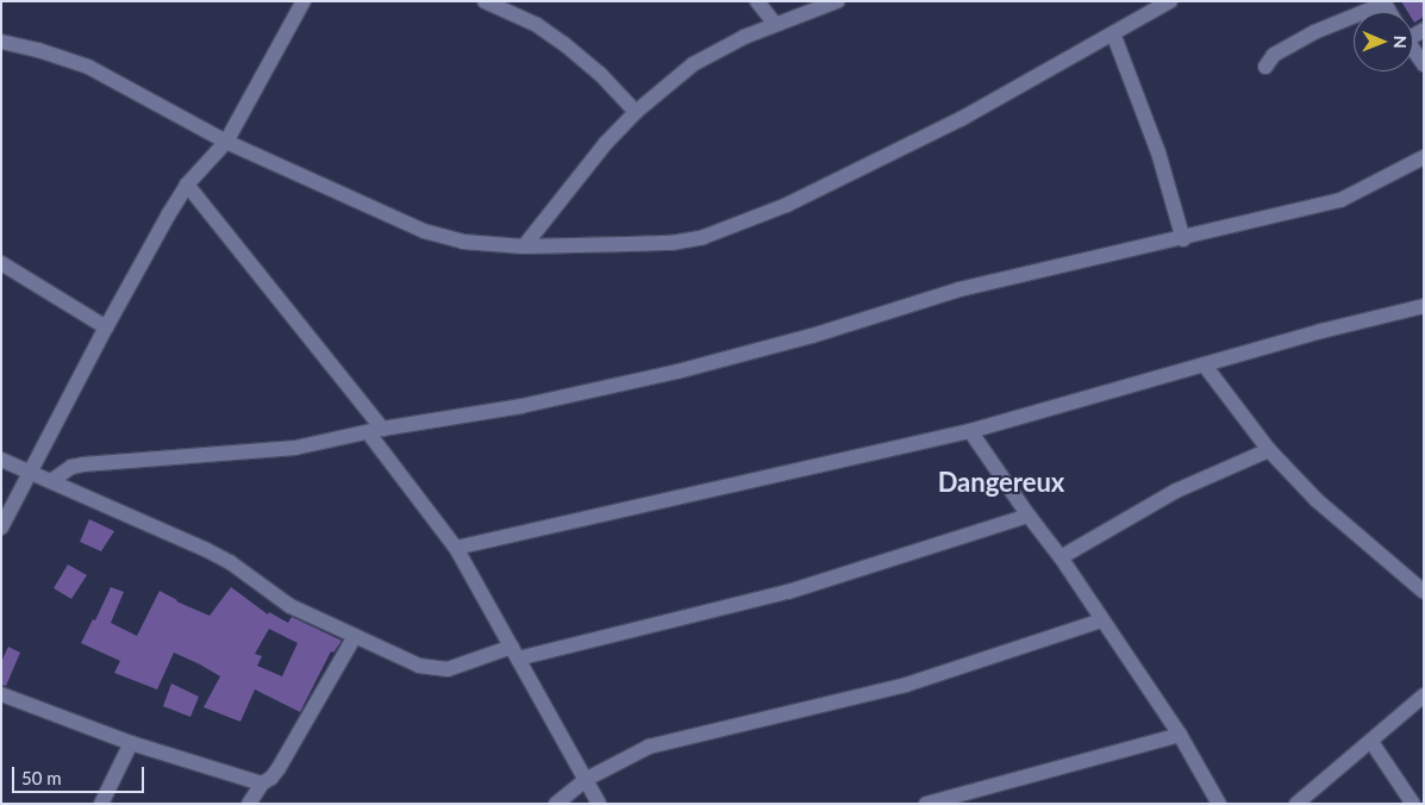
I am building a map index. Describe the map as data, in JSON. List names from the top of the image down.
{
  "districts": ["Dangereux"],
  "scale_bar": "50 m",
  "north": "right"
}
